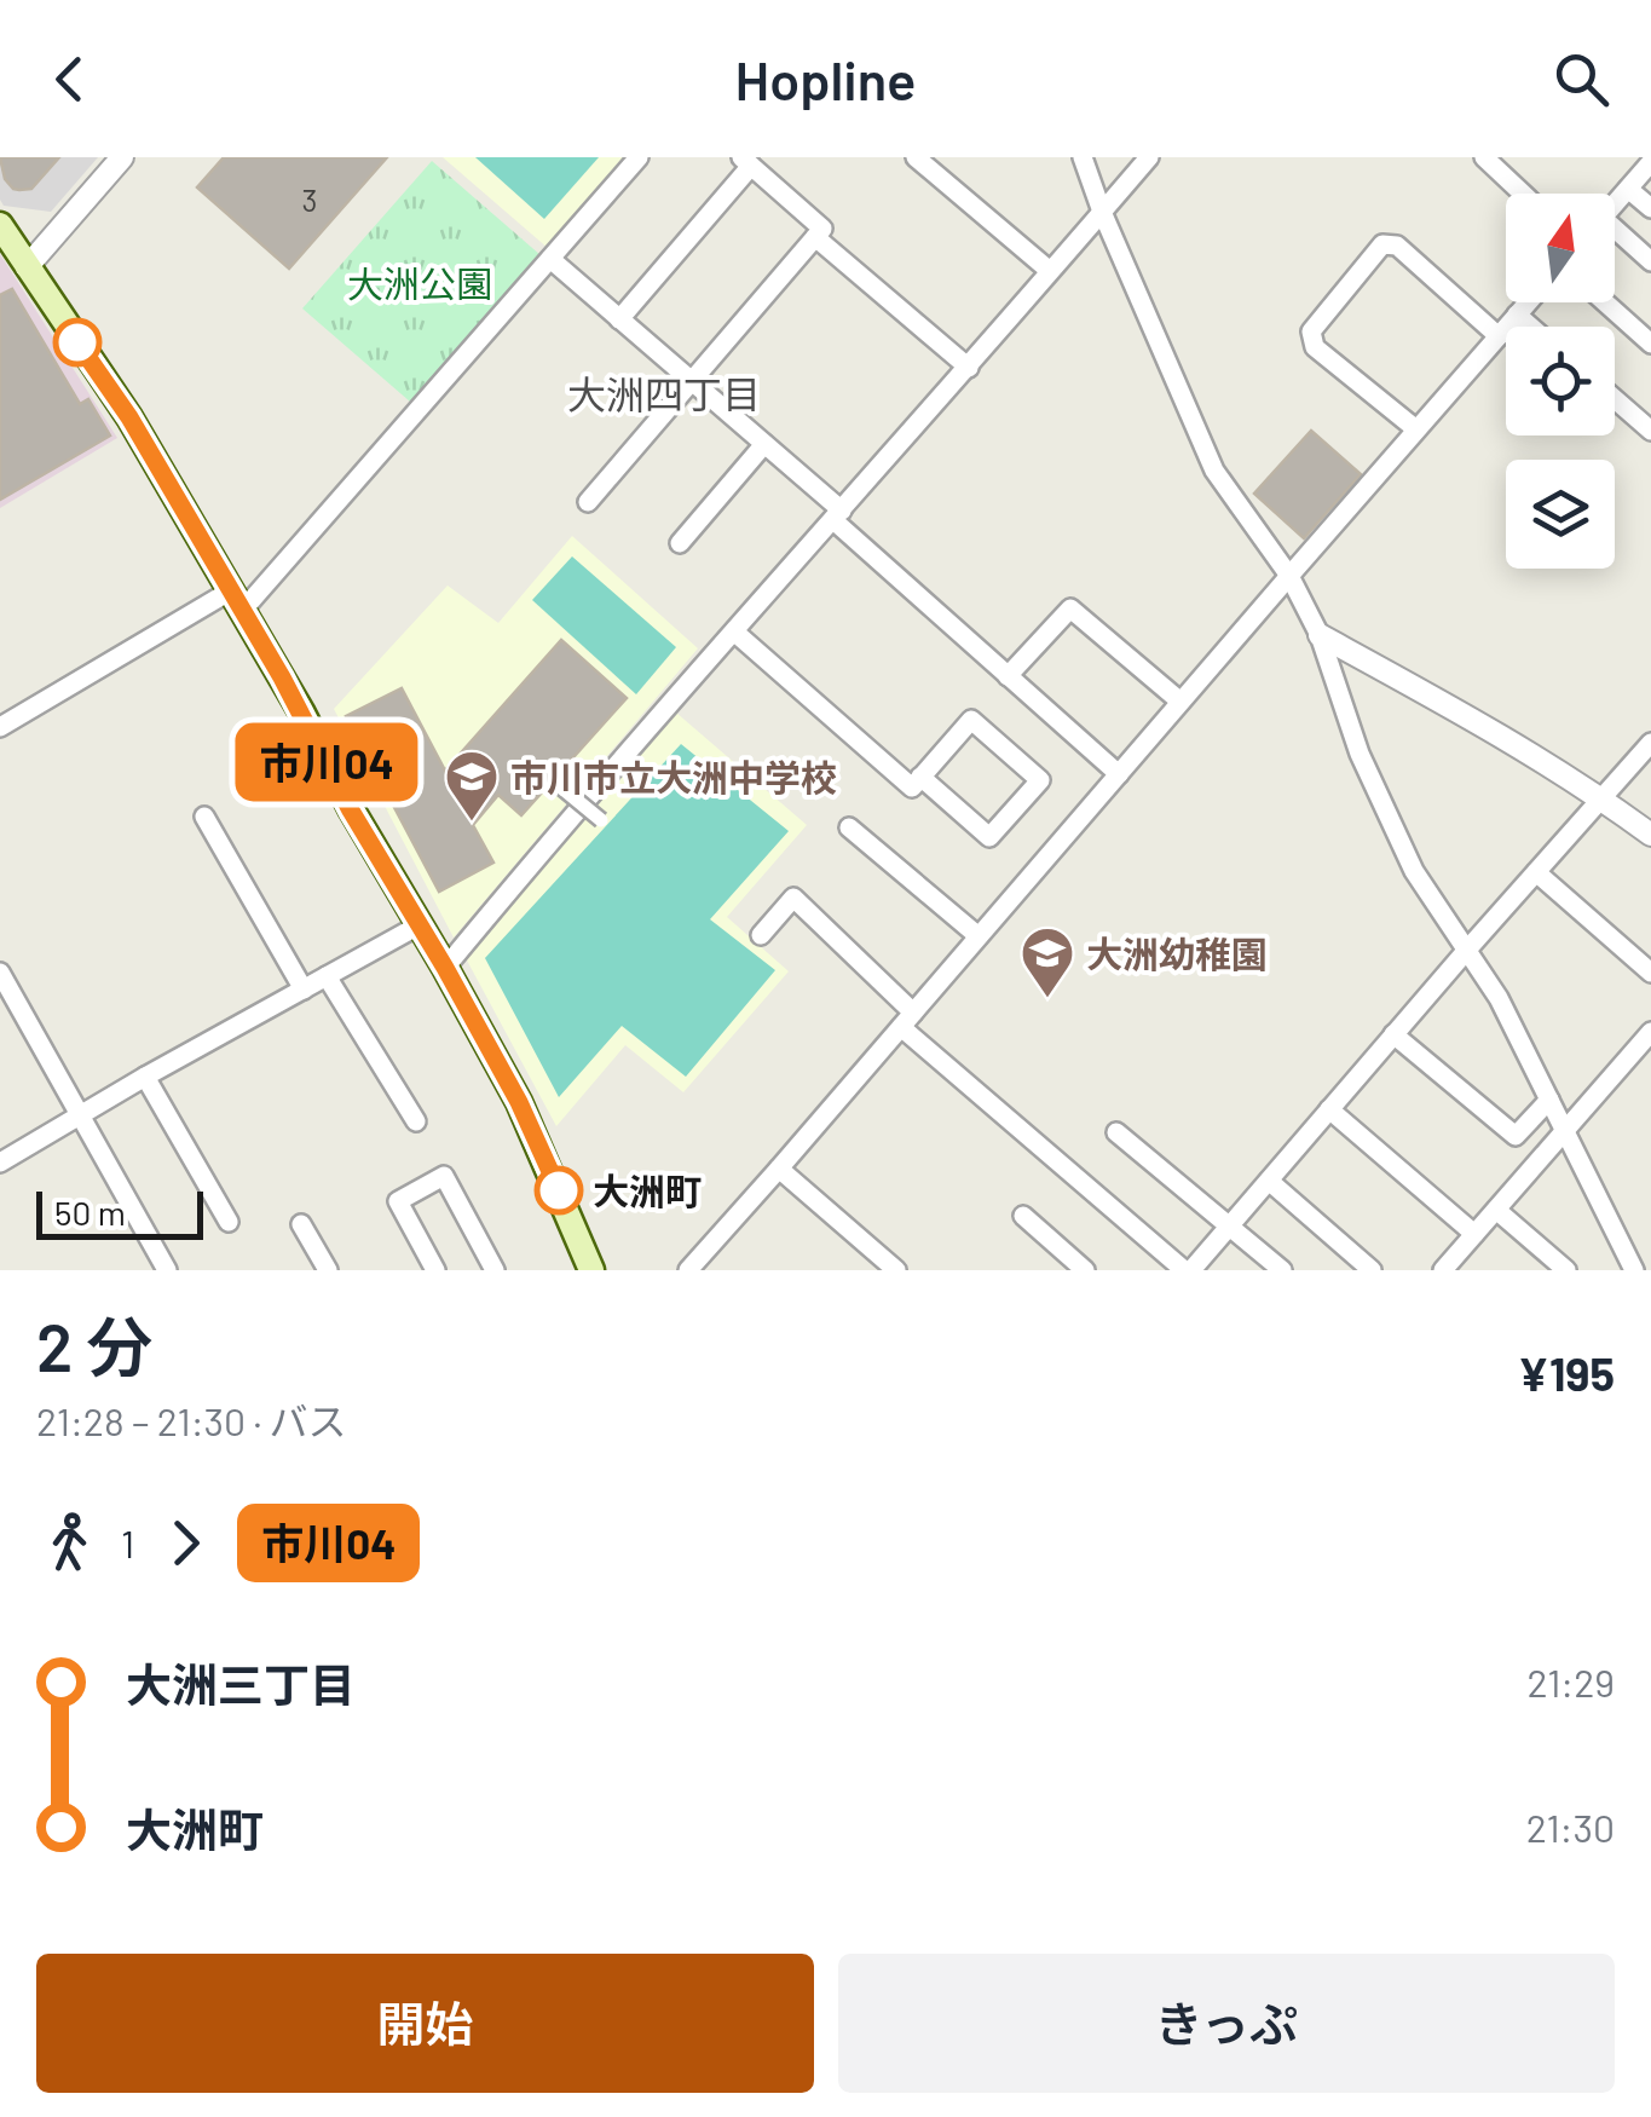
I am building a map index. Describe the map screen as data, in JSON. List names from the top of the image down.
{
  "districts": ["大洲四丁目"],
  "parks": ["大洲公園"],
  "places": {
    "school or university": ["市川市立大洲中学校", "大洲幼稚園"],
    "other": ["大洲町"]
  },
  "lines": ["bus line 市川04"],
  "house_numbers": ["3"],
  "scale_bar": "50 m",
  "north": "top",
  "page": {
    "header": "Hopline",
    "on_map": "市川04",
    "scale": "50 m",
    "heading": ["2 分", "21:28 – 21:30 · バス", "¥195"],
    "legs": ["1", "市川04"],
    "list": [
      {
        "name": "大洲三丁目",
        "value": "21:29"
      },
      {
        "name": "大洲町",
        "value": "21:30"
      }
    ],
    "buttons": ["開始", "きっぷ"]
  }
}
